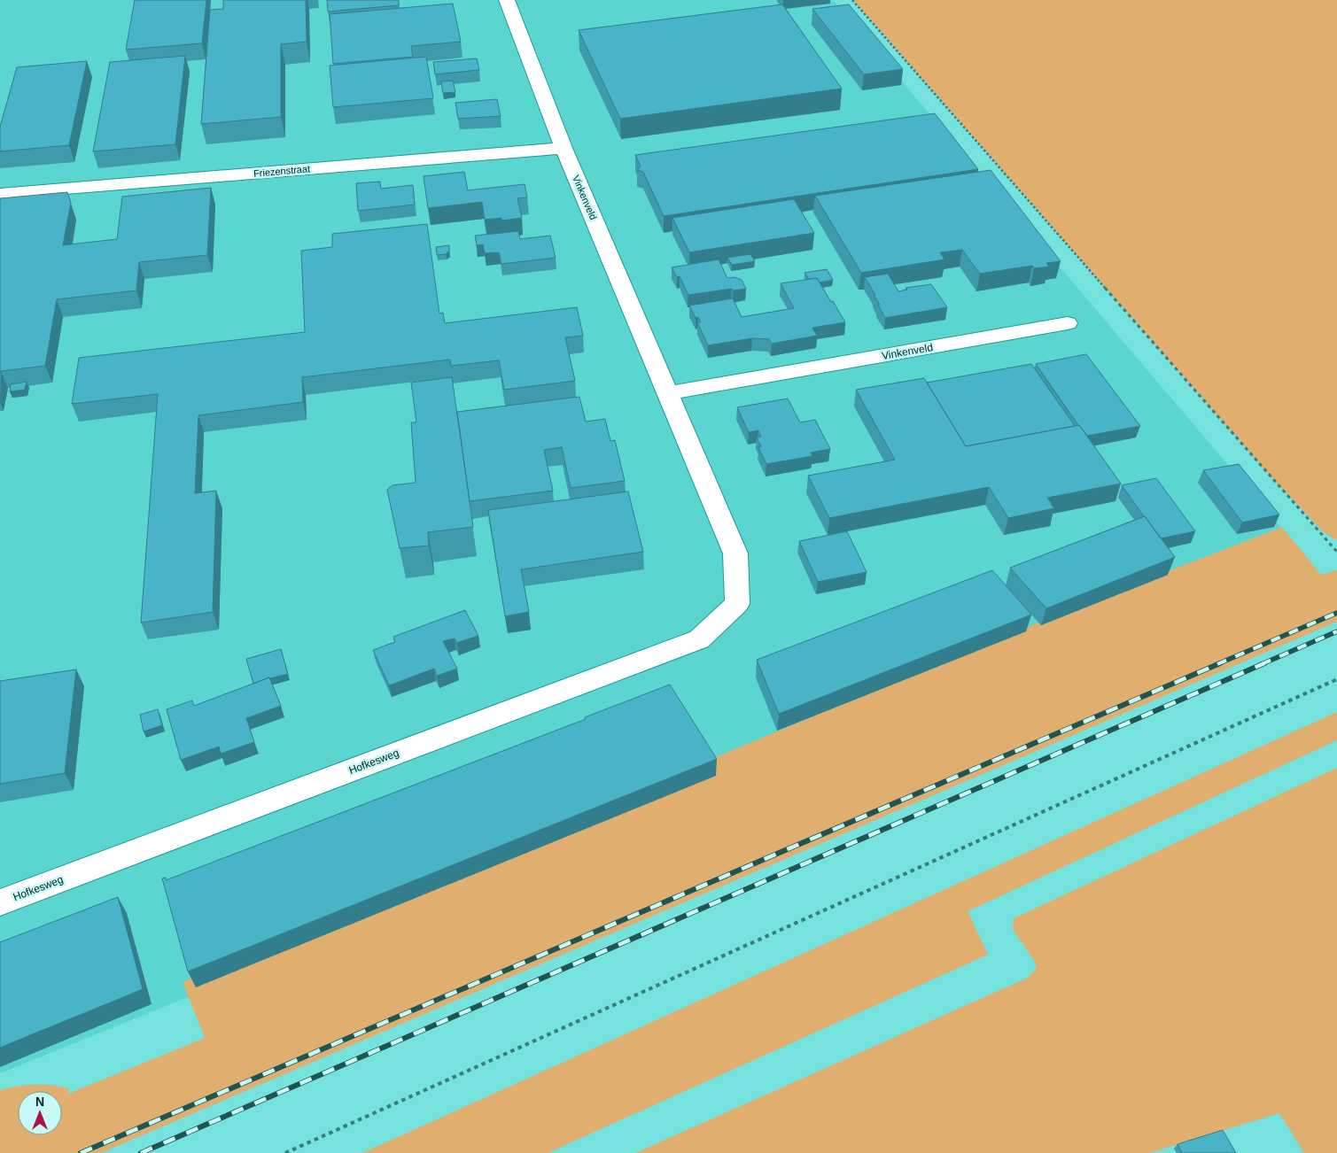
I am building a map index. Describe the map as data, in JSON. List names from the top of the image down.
{
  "streets": {
    "street": ["Friezenstraat", "Vinkenveld", "Hofkesweg"]
  },
  "crossings": [
    ["Friezenstraat", "Vinkenveld"],
    ["Vinkenveld", "Hofkesweg"]
  ],
  "north": "top"
}
